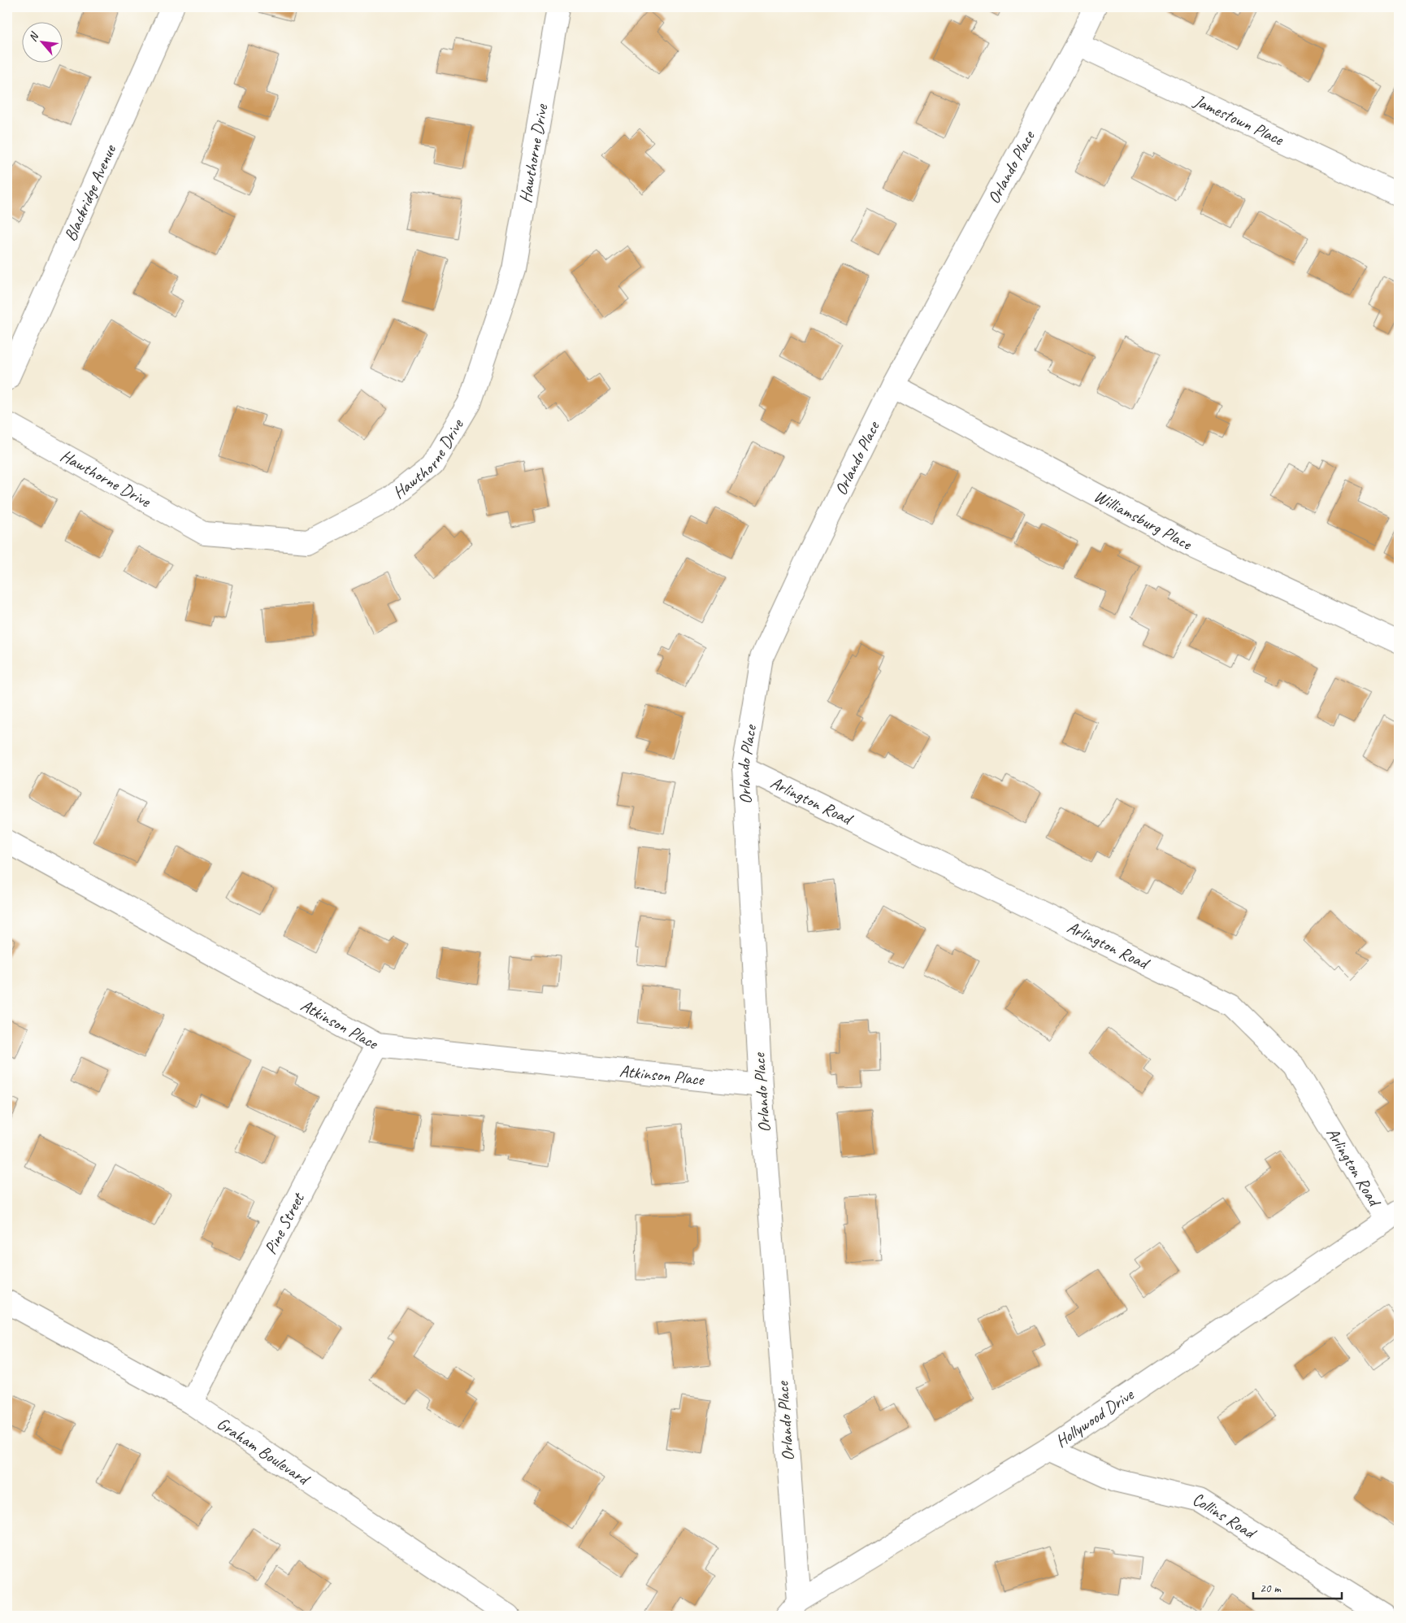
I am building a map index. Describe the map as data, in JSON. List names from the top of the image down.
{
  "streets": {
    "street": [
      "Jamestown Place",
      "Hawthorne Drive",
      "Orlando Place",
      "Blackridge Avenue",
      "Williamsburg Place",
      "Arlington Road",
      "Atkinson Place",
      "Pine Street",
      "Hollywood Drive",
      "Graham Boulevard",
      "Collins Road"
    ]
  },
  "crossings": [
    ["Jamestown Place", "Orlando Place"],
    ["Orlando Place", "Williamsburg Place"],
    ["Orlando Place", "Arlington Road"],
    ["Orlando Place", "Atkinson Place"],
    ["Orlando Place", "Hollywood Drive"],
    ["Arlington Road", "Hollywood Drive"],
    ["Atkinson Place", "Pine Street"],
    ["Pine Street", "Graham Boulevard"],
    ["Hollywood Drive", "Collins Road"]
  ],
  "scale_bar": "20 m",
  "north": "top left"
}
